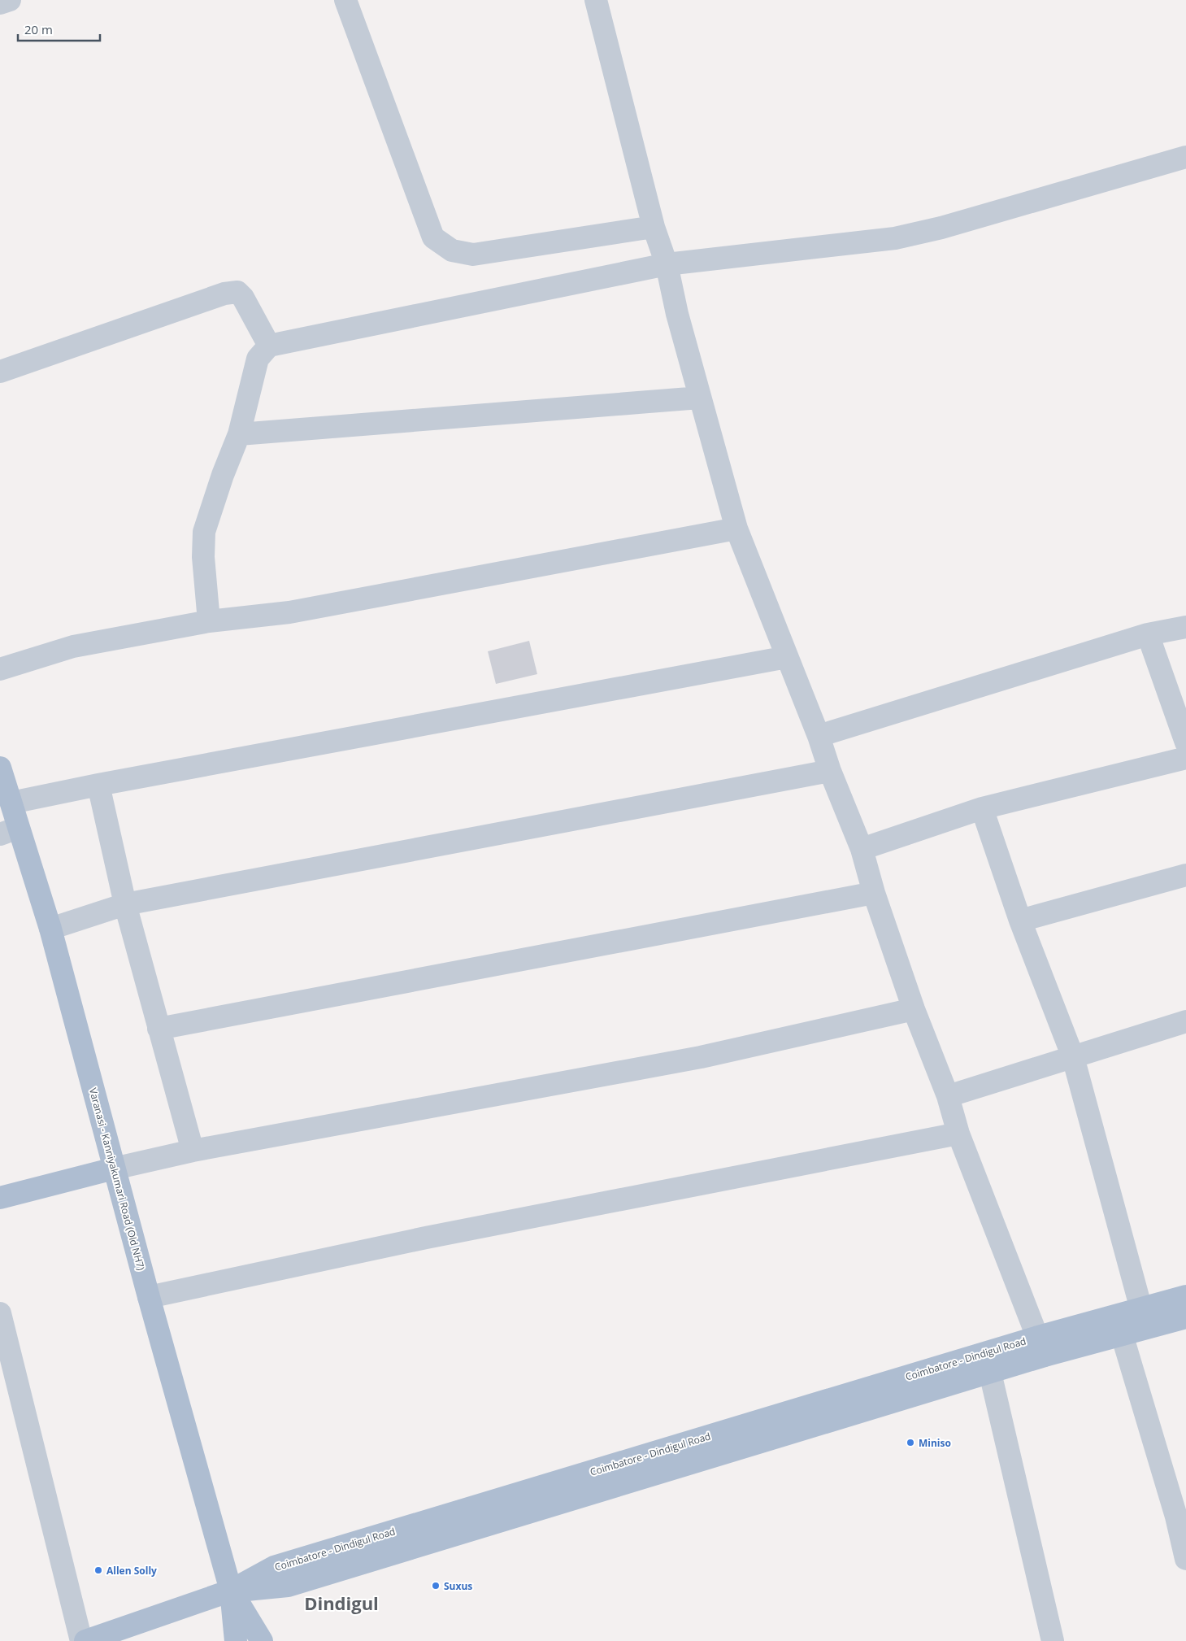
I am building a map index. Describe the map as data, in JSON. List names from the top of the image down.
{
  "streets": {
    "main road": ["Varanasi - Kanniyakumari Road (Old NH7)", "Coimbatore - Dindigul Road"]
  },
  "crossings": [
    ["Varanasi - Kanniyakumari Road (Old NH7)", "Coimbatore - Dindigul Road"]
  ],
  "districts": ["Dindigul"],
  "places": ["Miniso", "Allen Solly", "Suxus"],
  "scale_bar": "20 m"
}
